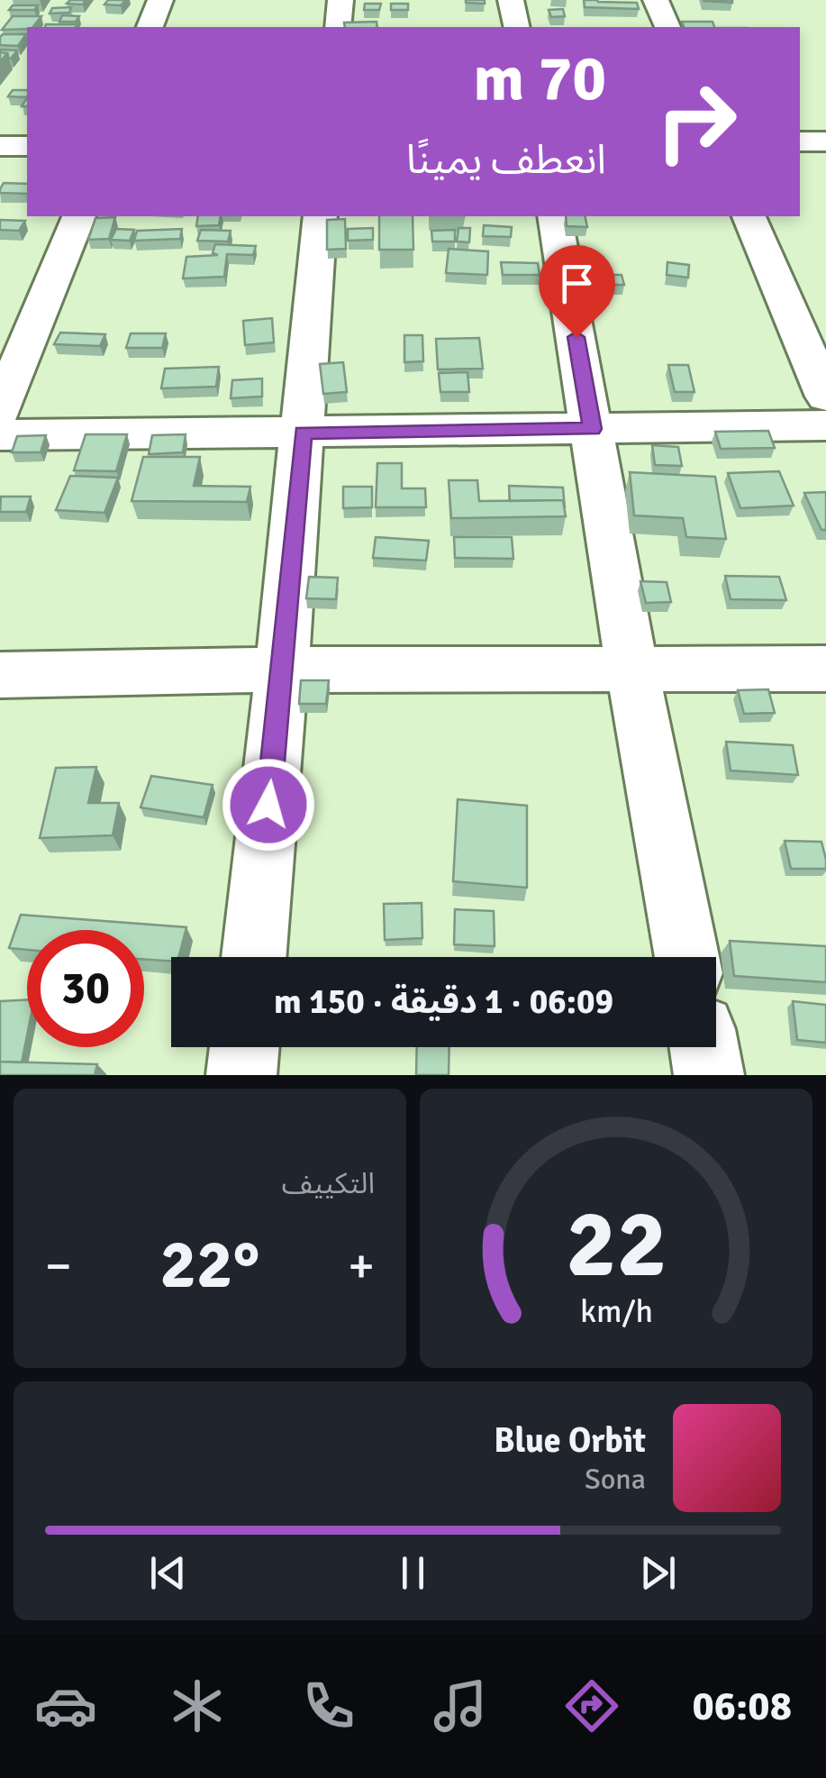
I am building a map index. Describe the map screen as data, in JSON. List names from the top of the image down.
{
  "page": {
    "turn": ["70 m", "انعطف يمينًا"],
    "limit": "30",
    "trip": "06:09 · 1 دقيقة · 150 m",
    "tile": "التكييف",
    "heat": ["−", "22°", "+"],
    "song": ["Blue Orbit", "Sona"],
    "tabs": "06:08",
    "gauge": ["22", "km/h"]
  }
}
